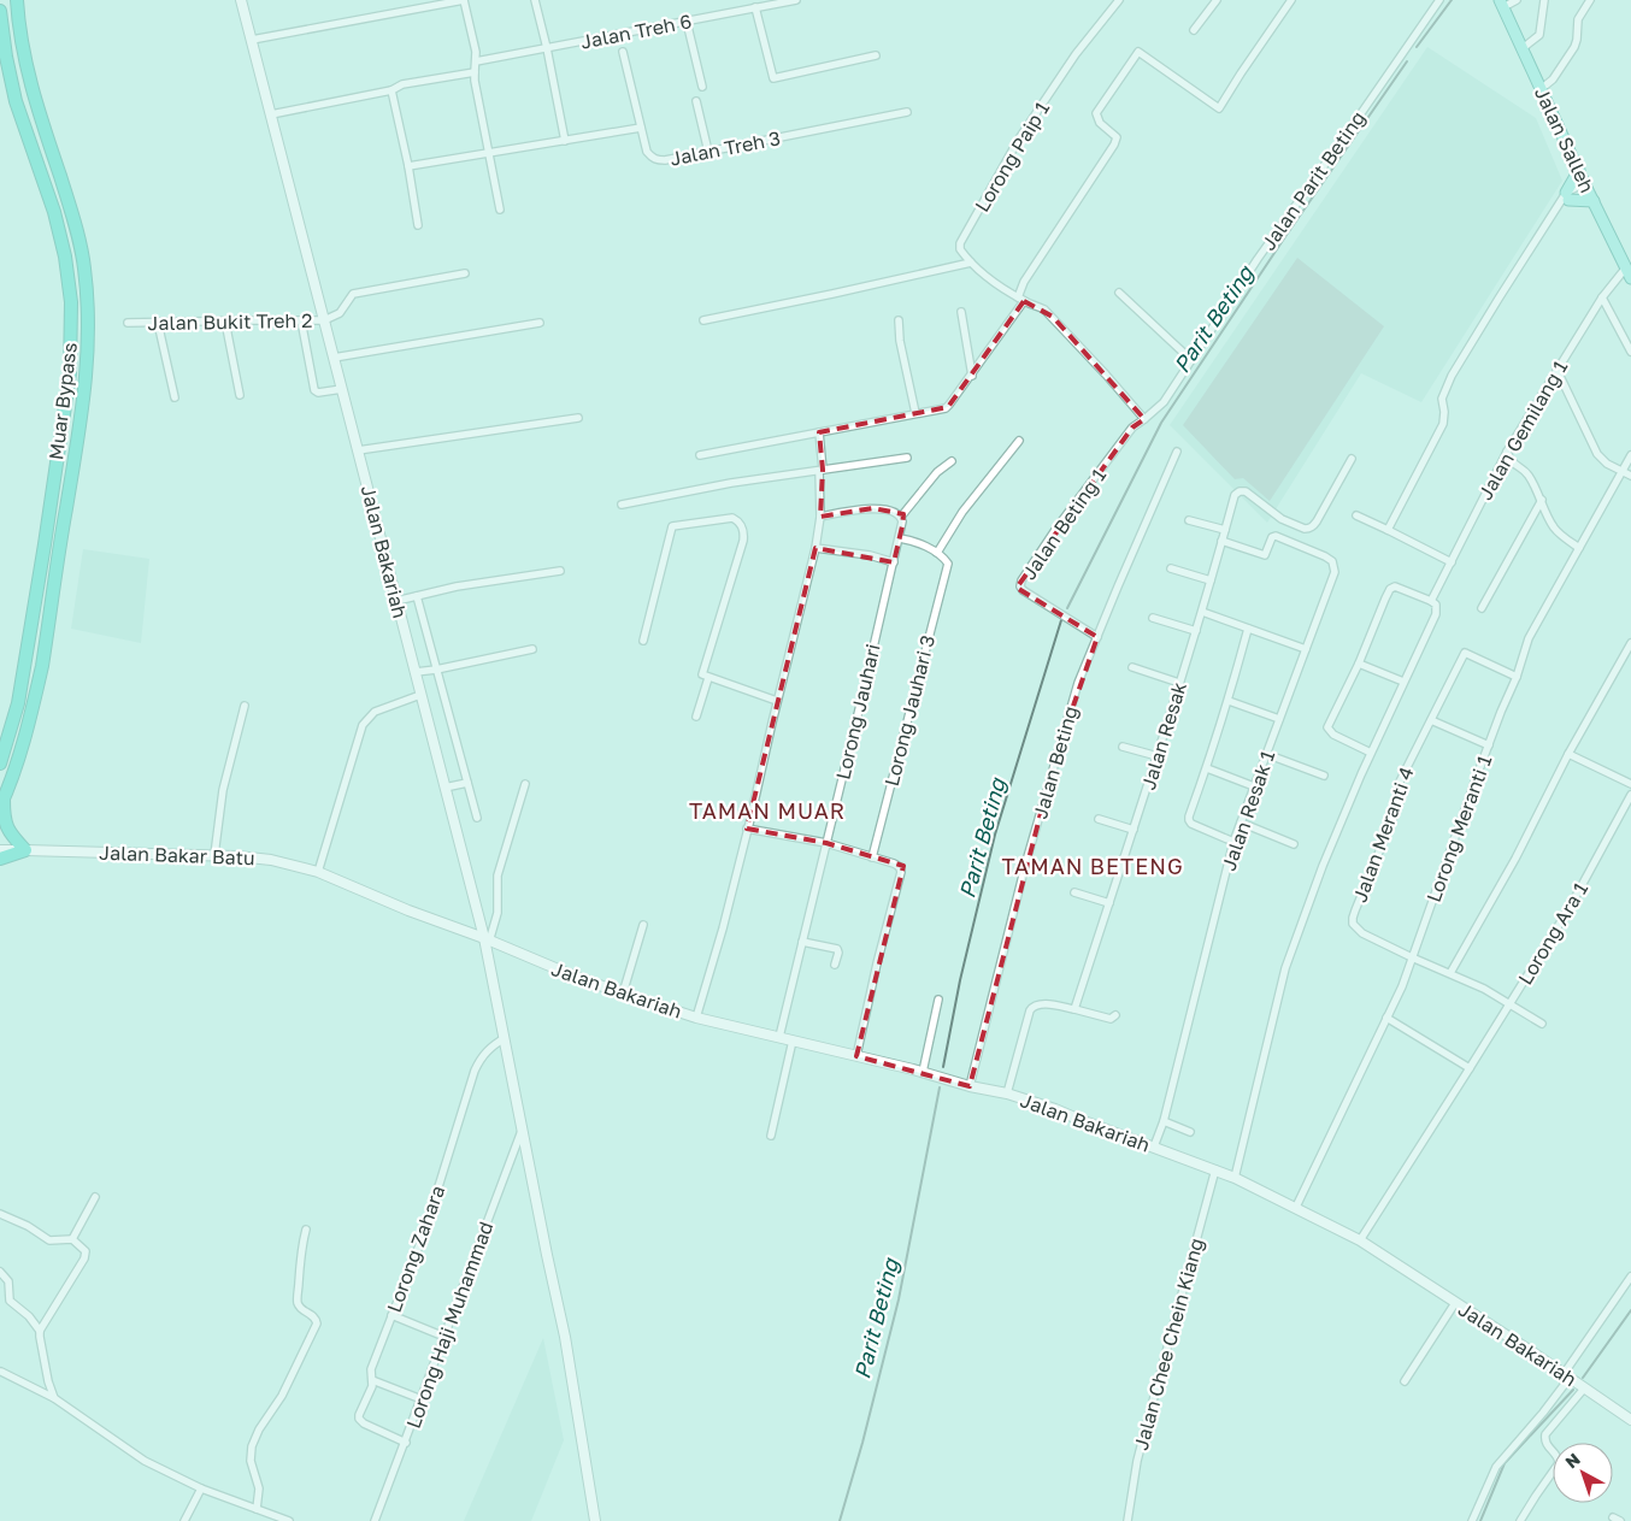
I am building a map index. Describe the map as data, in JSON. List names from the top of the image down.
{
  "streets": {
    "highway": ["Muar Bypass"],
    "main road": ["Jalan Salleh", "Jalan Bakariah", "Jalan Bakar Batu"],
    "street": [
      "Jalan Treh 6",
      "Jalan Treh 3",
      "Lorong Paip 1",
      "Jalan Parit Beting",
      "Jalan Bukit Treh 2",
      "Jalan Gemilang 1",
      "Jalan Beting 1",
      "Lorong Jauhari 3",
      "Lorong Jauhari",
      "Jalan Resak",
      "Jalan Beting",
      "Jalan Resak 1",
      "Lorong Meranti 1",
      "Jalan Meranti 4",
      "Lorong Ara 1",
      "Lorong Zahara",
      "Lorong Haji Muhammad",
      "Jalan Chee Chein Kiang"
    ]
  },
  "crossings": [
    ["Jalan Salleh", "Jalan Gemilang 1"],
    ["Jalan Parit Beting", "Jalan Beting 1"],
    ["Jalan Bukit Treh 2", "Jalan Bakariah"],
    ["Jalan Beting 1", "Jalan Beting"],
    ["Jalan Bakariah", "Lorong Jauhari"],
    ["Jalan Bakariah", "Jalan Beting"],
    ["Jalan Bakariah", "Jalan Resak 1"],
    ["Jalan Bakariah", "Lorong Meranti 1"],
    ["Jalan Bakariah", "Jalan Bakar Batu"],
    ["Jalan Bakariah", "Lorong Ara 1"],
    ["Jalan Bakariah", "Jalan Chee Chein Kiang"],
    ["Jalan Resak", "Jalan Resak 1"],
    ["Lorong Meranti 1", "Jalan Meranti 4"],
    ["Lorong Zahara", "Lorong Haji Muhammad"]
  ],
  "districts": ["TAMAN MUAR", "TAMAN BETENG"],
  "water": ["Parit Beting"],
  "north": "top left"
}
